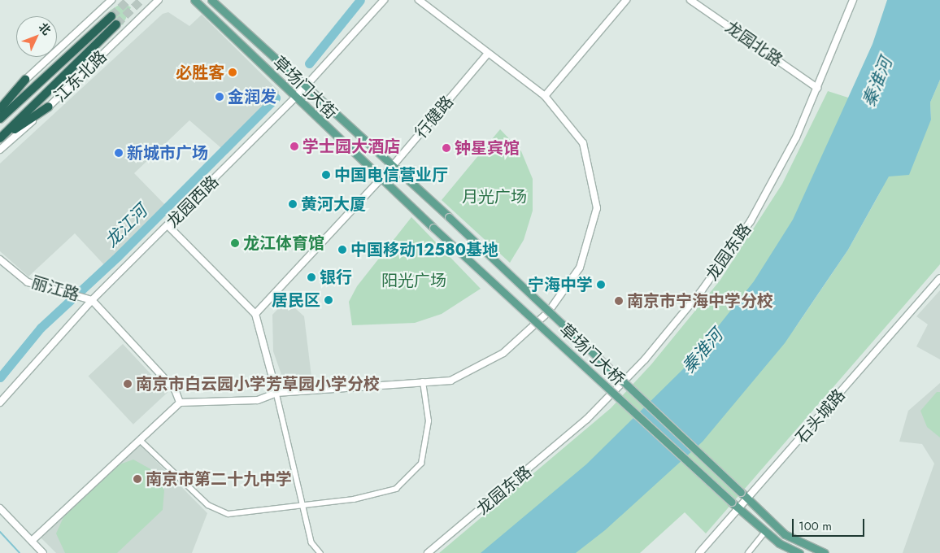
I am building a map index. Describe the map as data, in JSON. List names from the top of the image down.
{
  "streets": {
    "main road": ["草场门大街", "草场门大桥"],
    "street": [
      "龙园北路",
      "江东北路",
      "行健路",
      "龙园西路",
      "龙园东路",
      "丽江路",
      "石头城路"
    ]
  },
  "crossings": [
    ["龙园北路", "龙园东路"],
    ["草场门大街", "行健路"],
    ["草场门大街", "龙园西路"],
    ["草场门大街", "草场门大桥"],
    ["龙园西路", "丽江路"],
    ["草场门大桥", "石头城路"]
  ],
  "water": ["秦淮河", "龙江河"],
  "parks": ["月光广场", "阳光广场"],
  "places": [
    "必胜客",
    "金润发",
    "学士园大酒店",
    "钟星宾馆",
    "新城市广场",
    "中国电信营业厅",
    "黄河大厦",
    "龙江体育馆",
    "中国移动12580基地",
    "银行",
    "宁海中学",
    "居民区",
    "南京市宁海中学分校",
    "南京市白云园小学芳草园小学分校",
    "南京市第二十九中学"
  ],
  "scale_bar": "100 m",
  "north": "top right"
}
